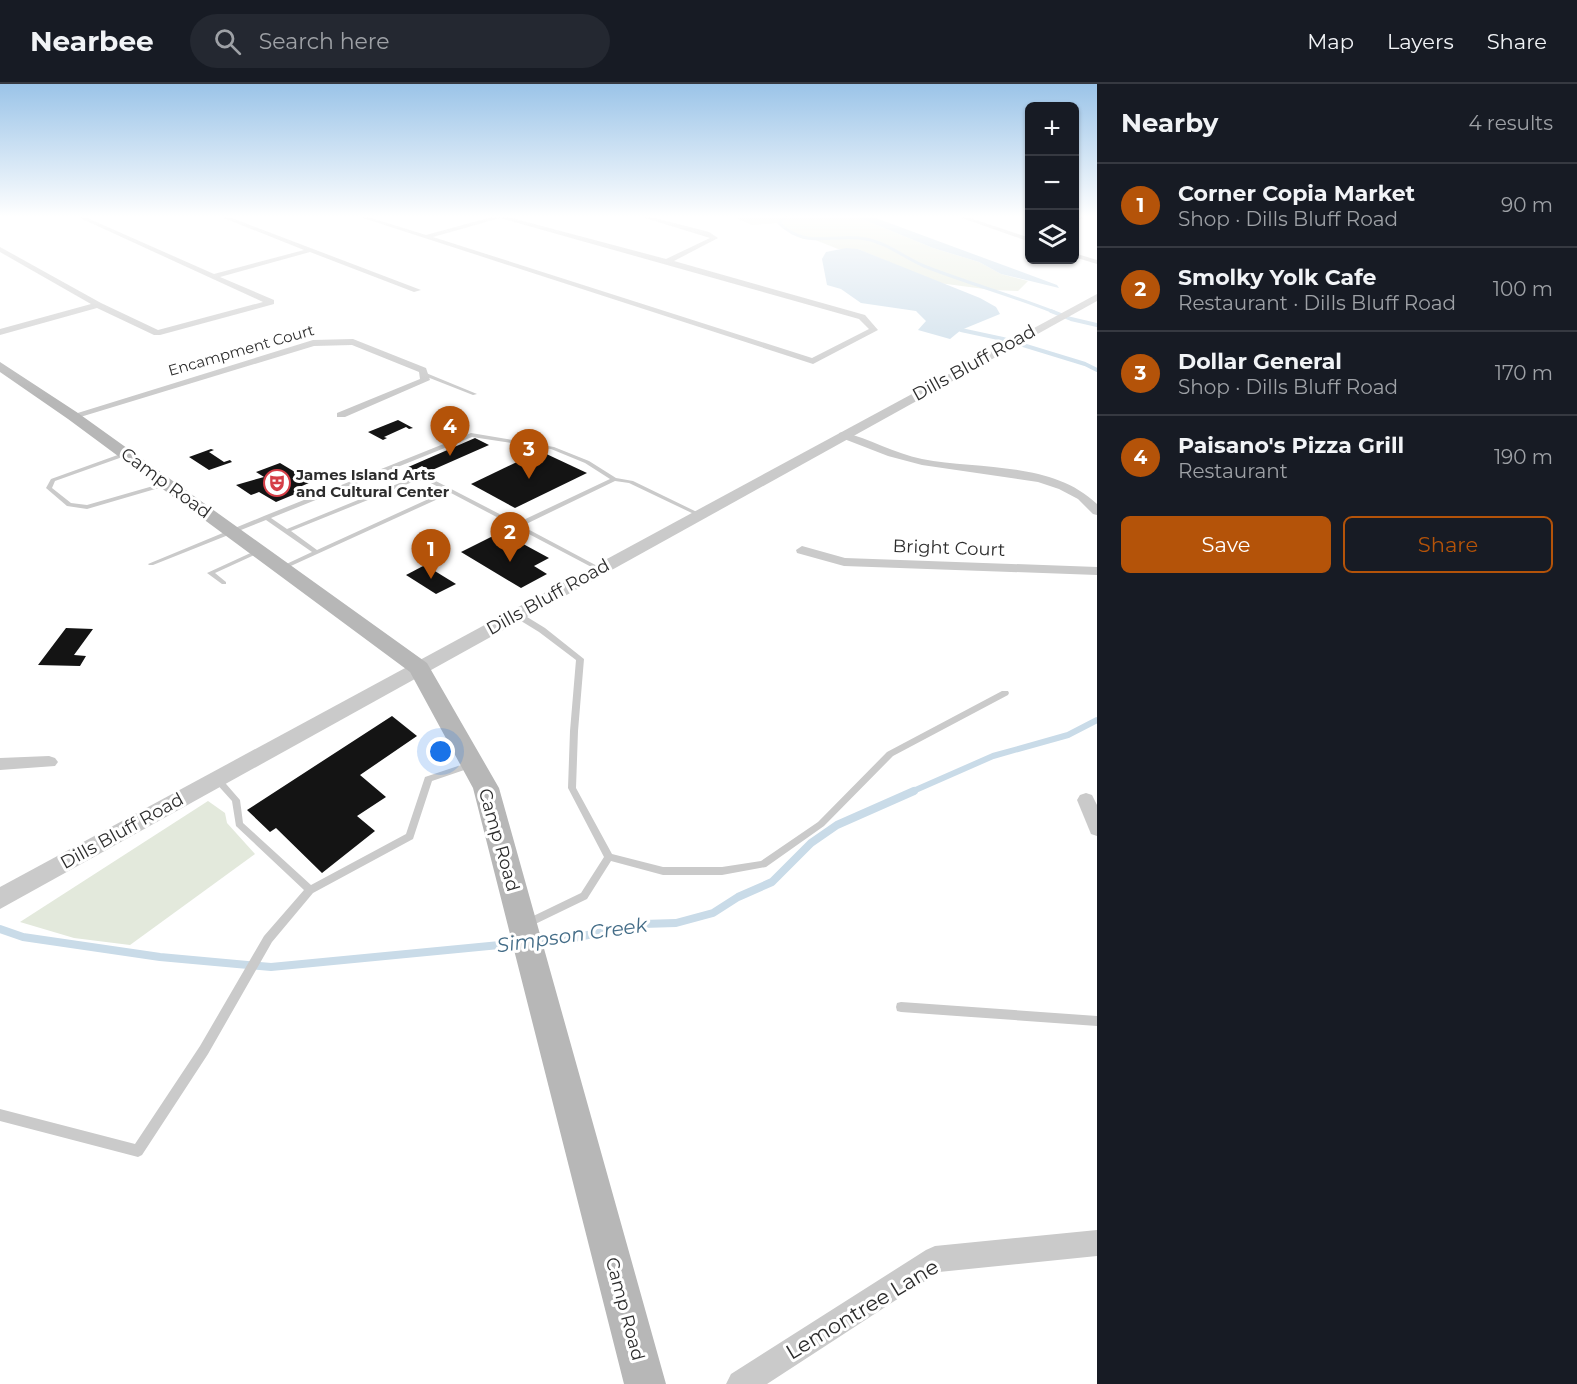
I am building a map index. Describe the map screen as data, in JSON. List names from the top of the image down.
{
  "streets": {
    "main road": ["Camp Road"],
    "street": [
      "Encampment Court",
      "Dills Bluff Road",
      "Bright Court",
      "Lemontree Lane"
    ]
  },
  "crossings": [
    ["Encampment Court", "Camp Road"],
    ["Dills Bluff Road", "Camp Road"]
  ],
  "water": ["Simpson Creek"],
  "places": {
    "theatre": ["James Island Arts and Cultural Center"]
  },
  "page": {
    "header": "Nearbee",
    "search": "Search here",
    "nav": ["Map", "Layers", "Share"],
    "heading": ["Nearby", "4 results"],
    "map_buttons": ["+", "−"],
    "list": [
      {
        "mark": "1",
        "name": "Corner Copia Market",
        "note": "Shop · Dills Bluff Road",
        "value": "90 m"
      },
      {
        "mark": "2",
        "name": "Smolky Yolk Cafe",
        "note": "Restaurant · Dills Bluff Road",
        "value": "100 m"
      },
      {
        "mark": "3",
        "name": "Dollar General",
        "note": "Shop · Dills Bluff Road",
        "value": "170 m"
      },
      {
        "mark": "4",
        "name": "Paisano's Pizza Grill",
        "note": "Restaurant",
        "value": "190 m"
      }
    ],
    "pins": [
      "4",
      "3",
      "2",
      "1"
    ],
    "buttons": ["Save", "Share"]
  }
}
